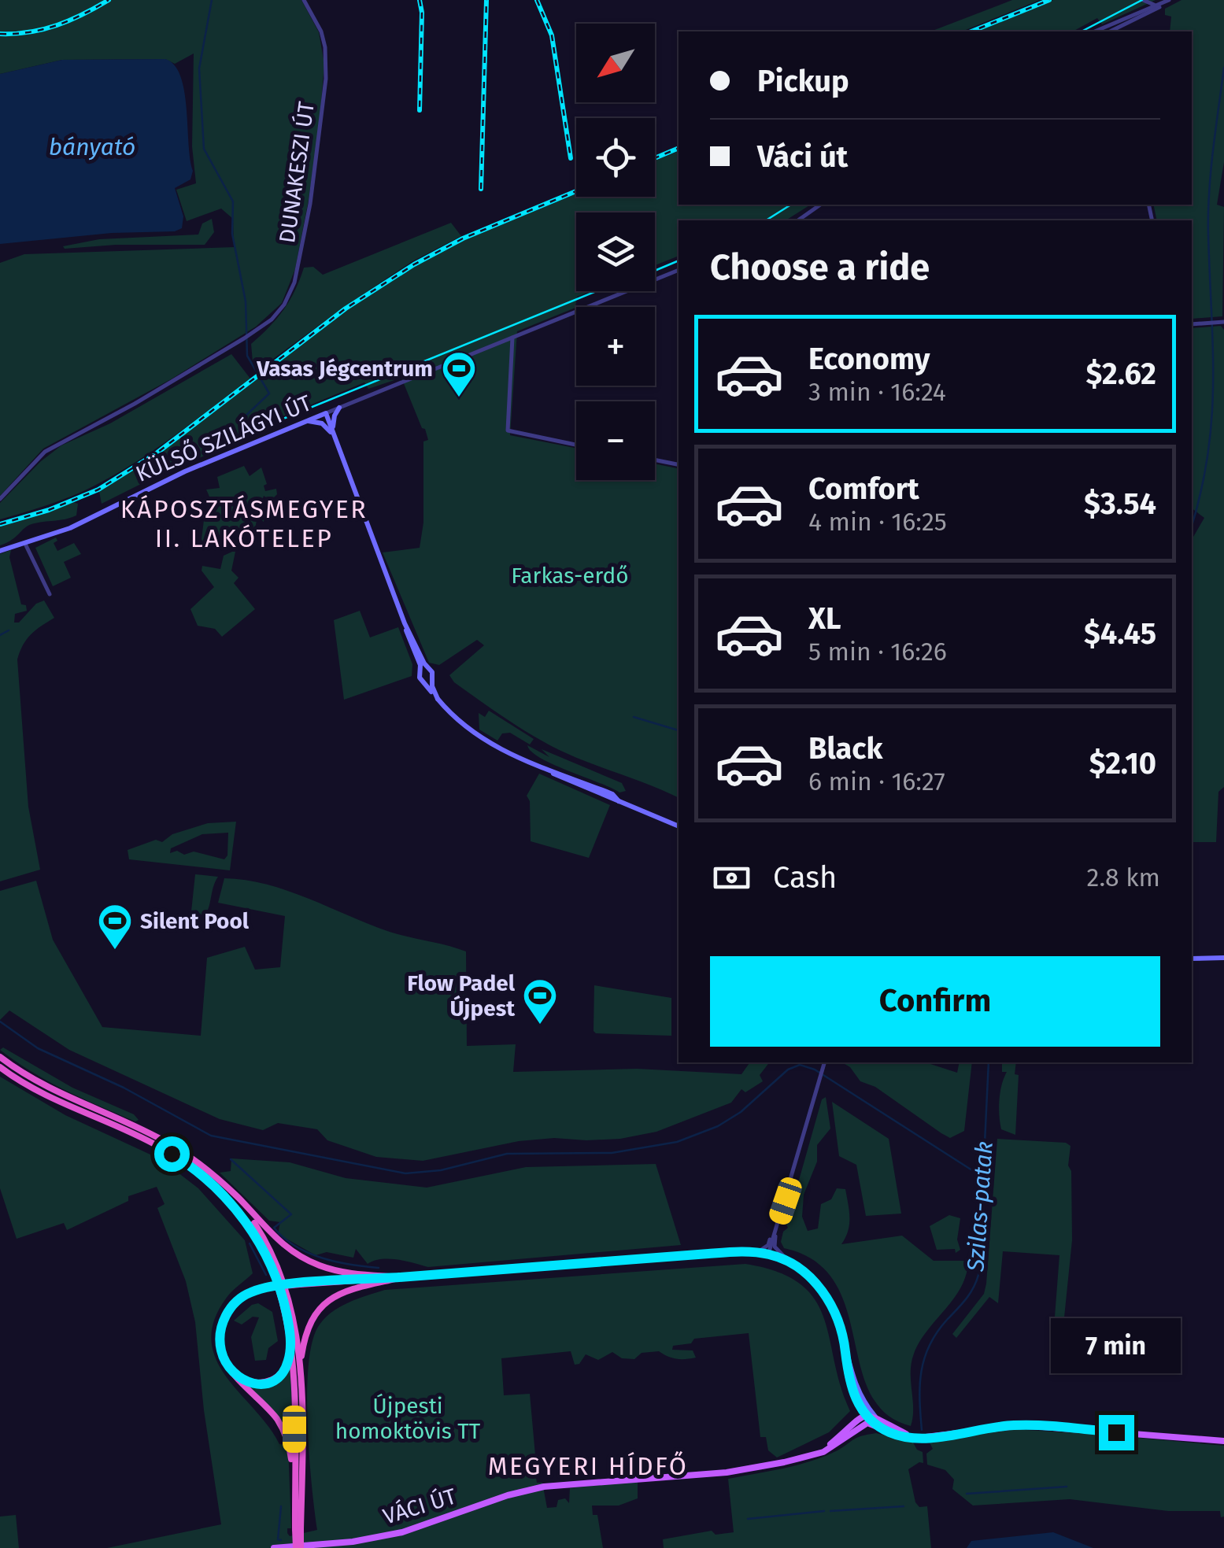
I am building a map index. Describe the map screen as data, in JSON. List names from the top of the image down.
{
  "streets": {
    "main road": ["KÜLSŐ SZILÁGYI ÚT", "VÁCI ÚT"],
    "street": ["DUNAKESZI ÚT"]
  },
  "districts": ["KÁPOSZTÁSMEGYER II. LAKÓTELEP", "MEGYERI HÍDFŐ"],
  "water": ["bányató", "Szilas-patak"],
  "parks": ["Farkas-erdő", "Újpesti homoktövis TT"],
  "places": {
    "sports": ["Vasas Jégcentrum", "Silent Pool", "Flow Padel Újpest"]
  },
  "north": "bottom left",
  "page": {
    "map_buttons": ["+", "−"],
    "banner": ["Pickup", "Váci út"],
    "heading": "Choose a ride",
    "list": [
      {
        "name": "Economy",
        "note": "3 min · 16:24",
        "value": "$2.62"
      },
      {
        "name": "Comfort",
        "note": "4 min · 16:25",
        "value": "$3.54"
      },
      {
        "name": "XL",
        "note": "5 min · 16:26",
        "value": "$4.45"
      },
      {
        "name": "Black",
        "note": "6 min · 16:27",
        "value": "$2.10"
      }
    ],
    "pay": ["Cash", "2.8 km"],
    "buttons": "Confirm",
    "bubble": "7 min"
  }
}
